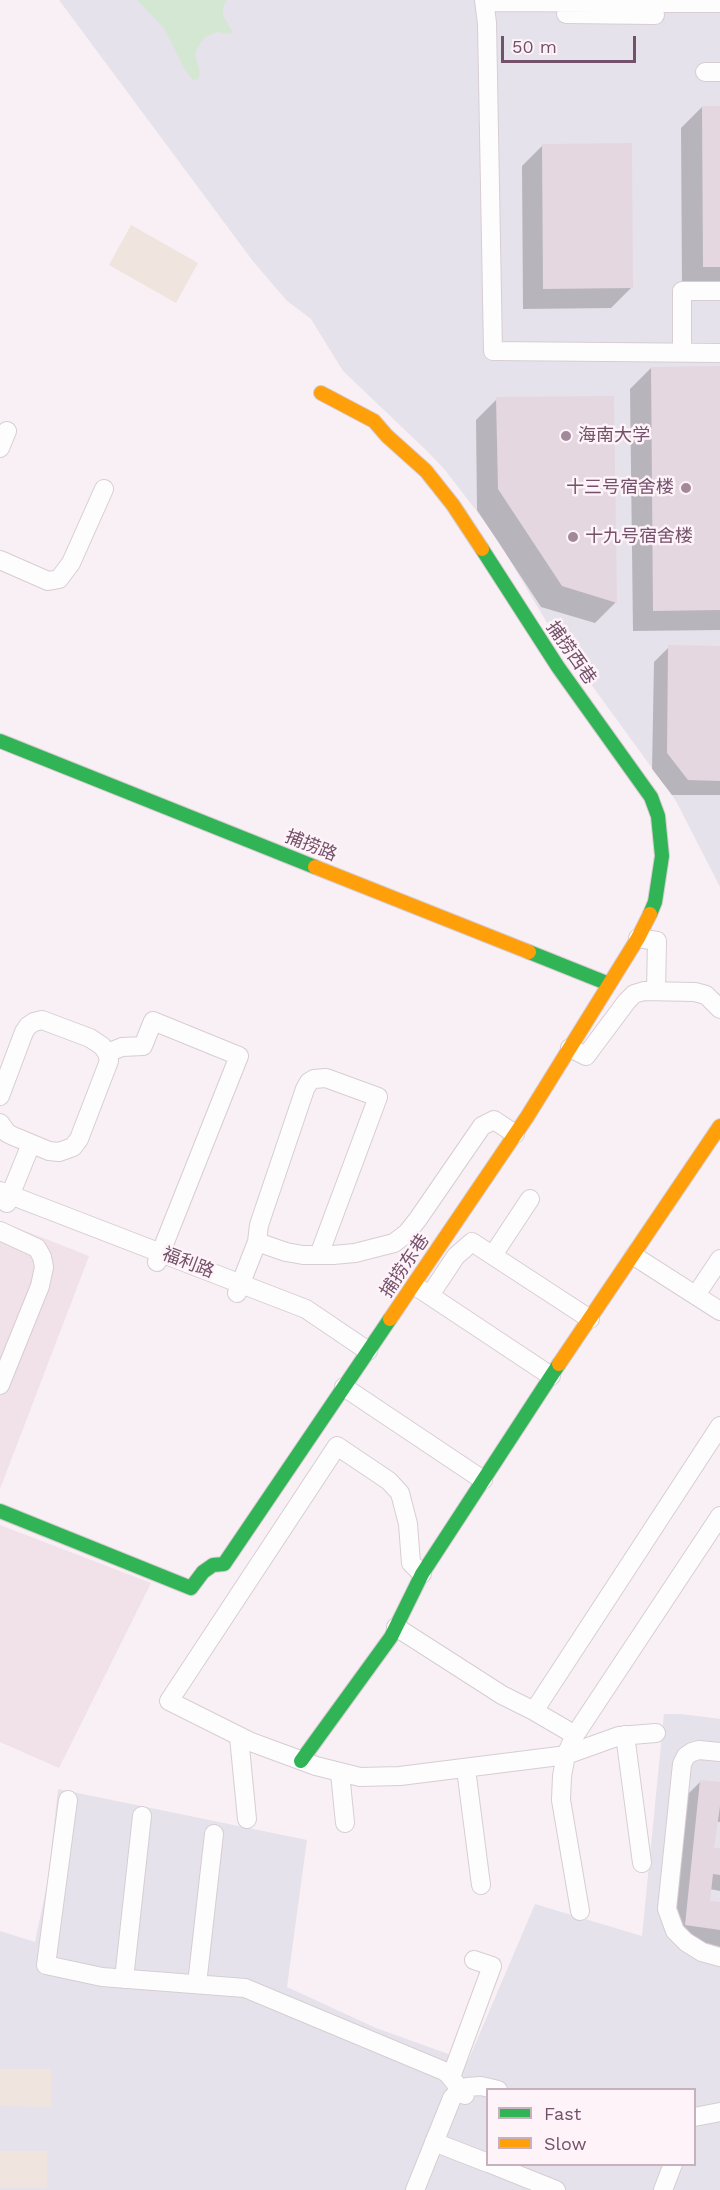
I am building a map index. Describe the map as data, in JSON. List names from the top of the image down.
{
  "streets": {
    "street": [
      "捕捞西巷",
      "捕捞路",
      "福利路",
      "捕捞东巷"
    ]
  },
  "crossings": [
    ["捕捞西巷", "捕捞路"],
    ["捕捞西巷", "捕捞东巷"],
    ["捕捞路", "捕捞东巷"],
    ["福利路", "捕捞东巷"]
  ],
  "places": ["海南大学", "十三号宿舍楼", "十九号宿舍楼"],
  "legend": ["Fast", "Slow"],
  "scale_bar": "50 m"
}
